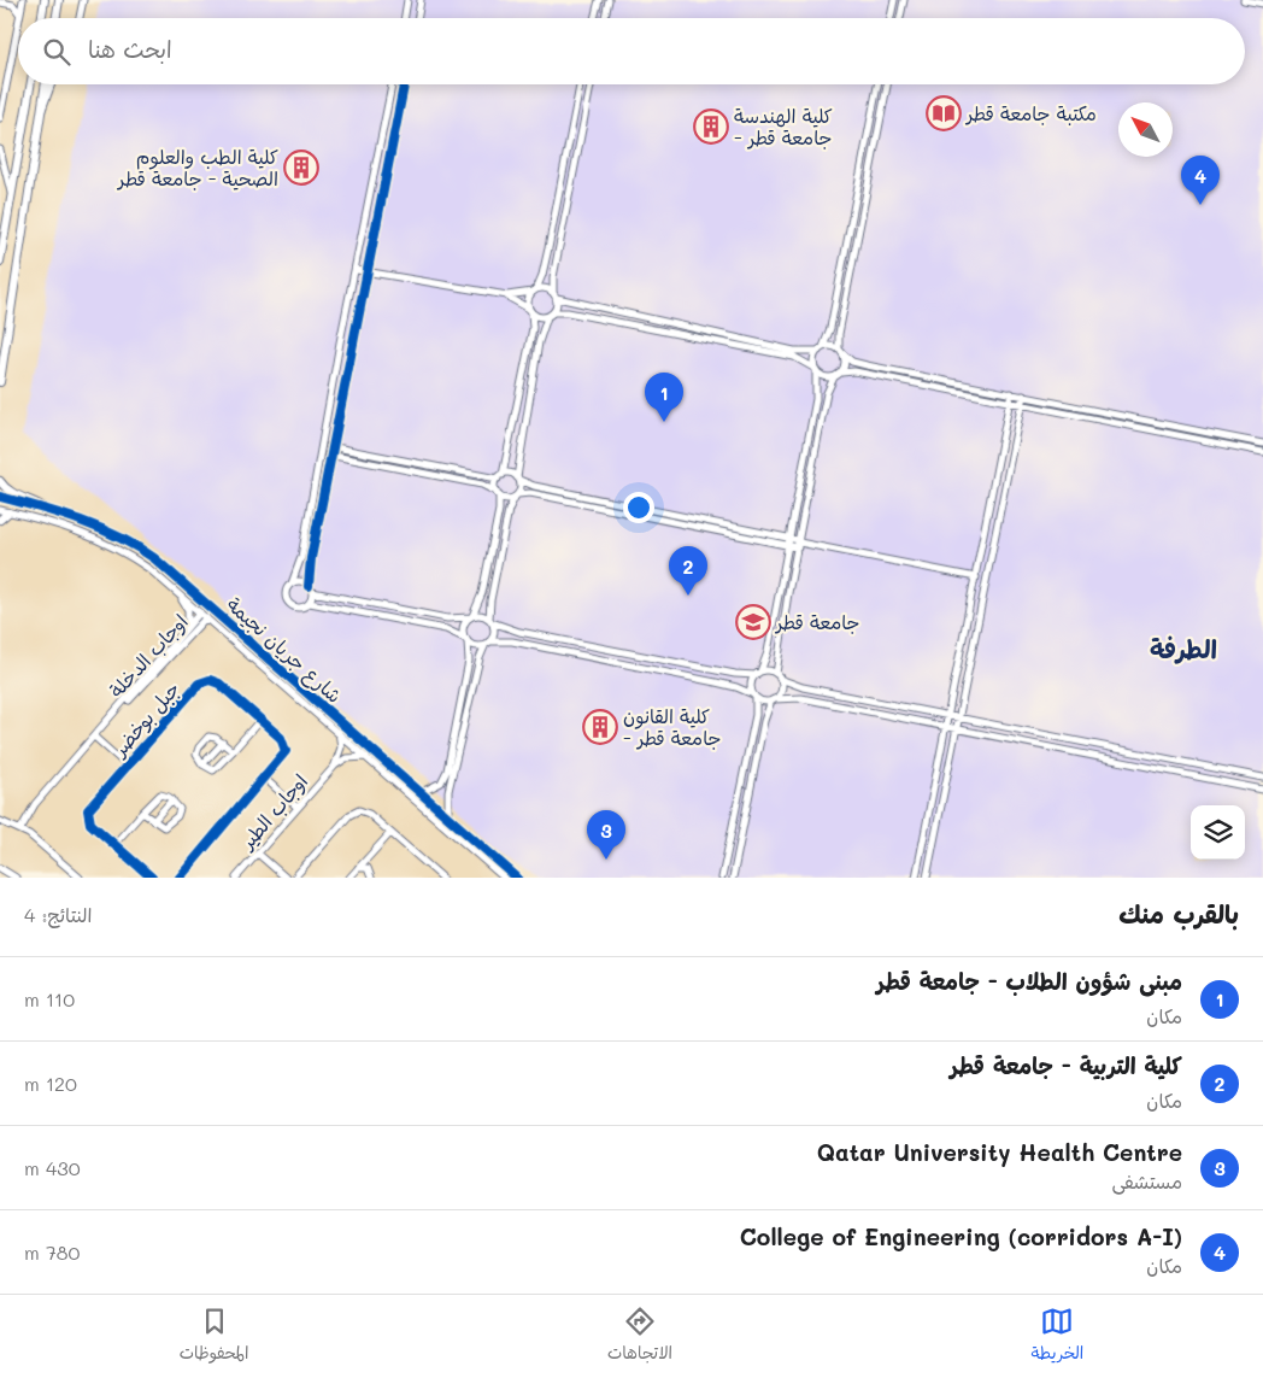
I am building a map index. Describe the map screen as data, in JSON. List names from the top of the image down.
{
  "streets": {
    "street": [
      "شارع جريان نجيمة",
      "اوجاب الدخلة",
      "جبل بوخضر",
      "اوجاب الطير"
    ]
  },
  "crossings": [
    ["شارع جريان نجيمة", "اوجاب الدخلة"],
    ["اوجاب الدخلة", "جبل بوخضر"]
  ],
  "districts": ["الطرفة"],
  "places": {
    "library": ["مكتبة جامعة قطر"],
    "building": ["كلية الهندسة - جامعة قطر", "كلية الطب والعلوم الصحية - جامعة قطر", "كلية القانون - جامعة قطر"],
    "school or university": ["جامعة قطر"]
  },
  "north": "top left",
  "page": {
    "search": "ابحث هنا",
    "pins": [
      "4",
      "1",
      "2",
      "3"
    ],
    "heading": ["بالقرب منك", "النتائج: 4"],
    "list": [
      {
        "mark": "1",
        "name": "مبنى شؤون الطلاب - جامعة قطر",
        "note": "مكان",
        "value": "110 m"
      },
      {
        "mark": "2",
        "name": "كلية التربية - جامعة قطر",
        "note": "مكان",
        "value": "120 m"
      },
      {
        "mark": "3",
        "name": "Qatar University Health Centre",
        "note": "مستشفى",
        "value": "430 m"
      },
      {
        "mark": "4",
        "name": "College of Engineering (corridors A-I)",
        "note": "مكان",
        "value": "780 m"
      }
    ],
    "nav": ["الخريطة", "الاتجاهات", "المحفوظات"]
  }
}
